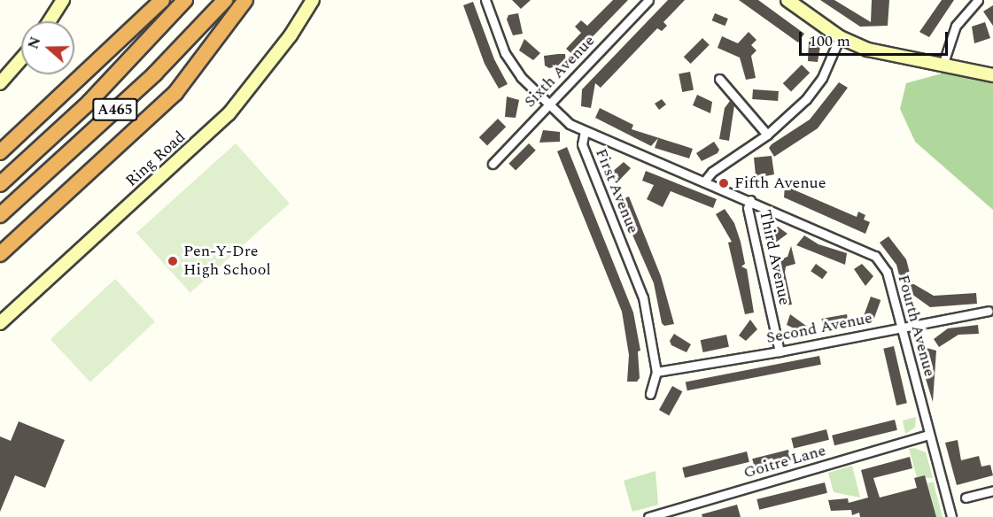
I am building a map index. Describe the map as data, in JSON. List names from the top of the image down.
{
  "streets": {
    "highway": ["A465"],
    "street": [
      "Sixth Avenue",
      "Ring Road",
      "First Avenue",
      "Third Avenue",
      "Fourth Avenue",
      "Second Avenue",
      "Goitre Lane"
    ]
  },
  "crossings": [
    ["Sixth Avenue", "First Avenue"],
    ["First Avenue", "Fourth Avenue"],
    ["First Avenue", "Second Avenue"],
    ["Third Avenue", "Fourth Avenue"],
    ["Third Avenue", "Second Avenue"],
    ["Fourth Avenue", "Second Avenue"],
    ["Fourth Avenue", "Goitre Lane"]
  ],
  "places": ["Fifth Avenue", "Pen-Y-Dre High School"],
  "scale_bar": "100 m",
  "north": "left"
}
